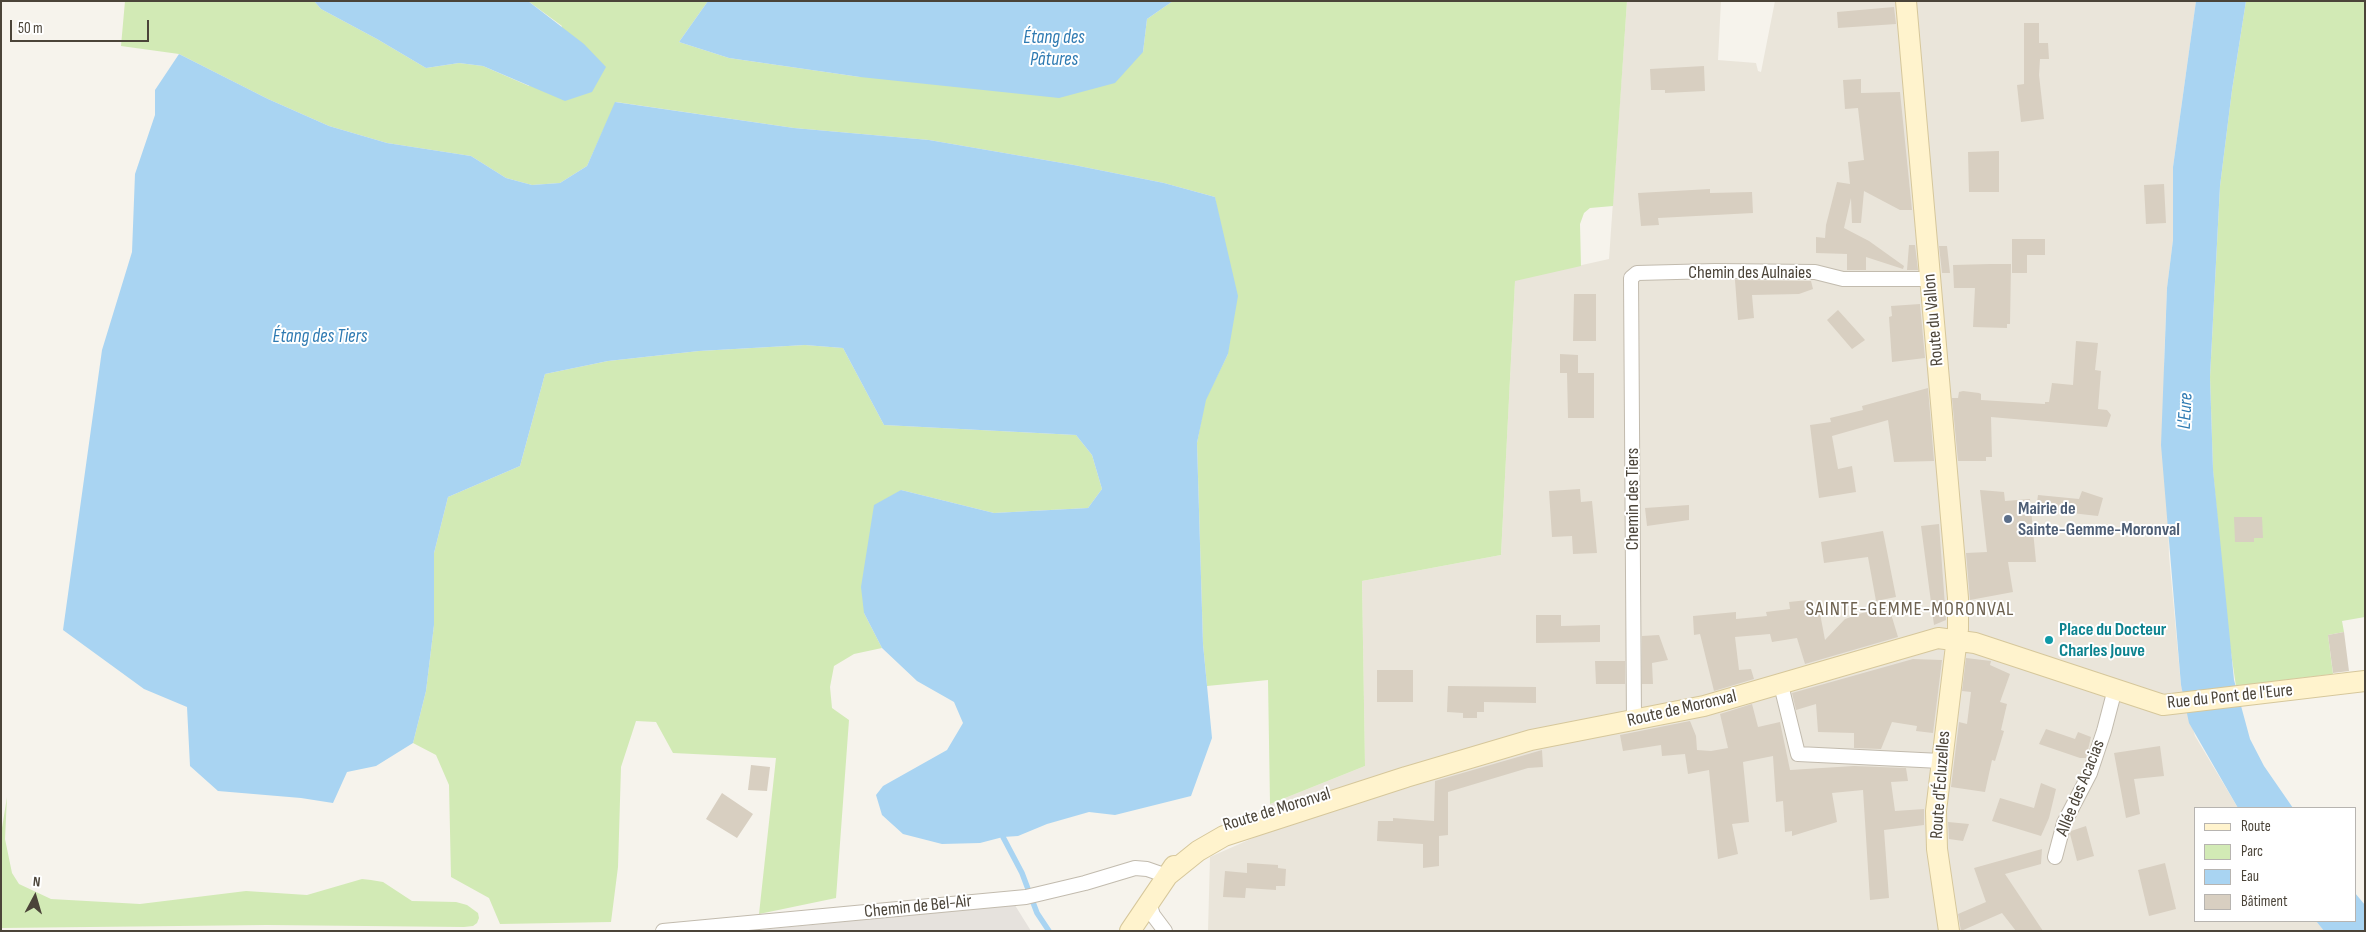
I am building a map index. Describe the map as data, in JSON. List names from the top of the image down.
{
  "streets": {
    "street": [
      "Chemin des Aulnaies",
      "Route du Vallon",
      "Chemin des Tiers",
      "Rue du Pont de l'Eure",
      "Route de Moronval",
      "Route d'Écluzelles",
      "Allée des Acacias",
      "Chemin de Bel-Air"
    ]
  },
  "crossings": [
    ["Chemin des Aulnaies", "Route du Vallon"],
    ["Chemin des Aulnaies", "Chemin des Tiers"],
    ["Route du Vallon", "Rue du Pont de l'Eure"],
    ["Route du Vallon", "Route de Moronval"],
    ["Route du Vallon", "Route d'Écluzelles"],
    ["Chemin des Tiers", "Route de Moronval"],
    ["Rue du Pont de l'Eure", "Route de Moronval"],
    ["Rue du Pont de l'Eure", "Route d'Écluzelles"],
    ["Rue du Pont de l'Eure", "Allée des Acacias"],
    ["Route de Moronval", "Route d'Écluzelles"],
    ["Route de Moronval", "Chemin de Bel-Air"]
  ],
  "districts": ["SAINTE-GEMME-MORONVAL"],
  "water": ["Étang des Pâtures", "Étang des Tiers", "L'Eure"],
  "places": ["Mairie de Sainte-Gemme-Moronval", "Place du Docteur Charles Jouve"],
  "legend": [
    "Route",
    "Parc",
    "Eau",
    "Bâtiment"
  ],
  "scale_bar": "50 m",
  "north": "top"
}
